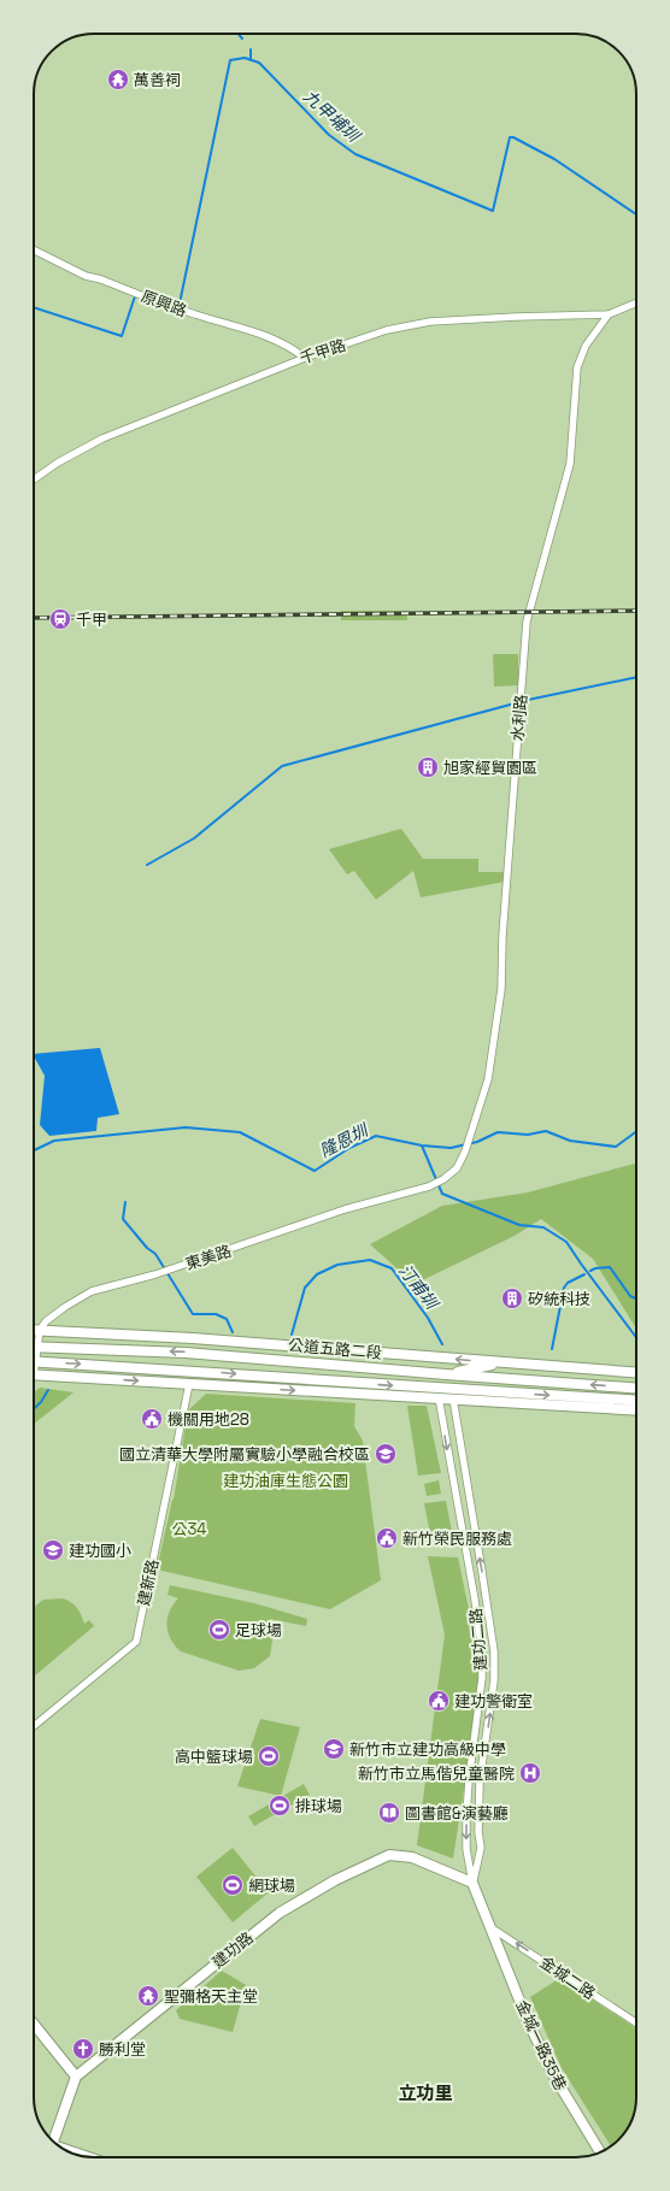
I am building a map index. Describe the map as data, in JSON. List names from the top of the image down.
{
  "streets": {
    "street": [
      "原興路",
      "千甲路",
      "水利路",
      "東美路",
      "公道五路二段",
      "建新路",
      "建功二路",
      "建功路",
      "金城二路",
      "金城一路35巷"
    ]
  },
  "crossings": [
    ["原興路", "千甲路"],
    ["千甲路", "水利路"],
    ["水利路", "東美路"],
    ["東美路", "公道五路二段"],
    ["建功二路", "建功路"],
    ["建功二路", "金城二路"],
    ["建功二路", "金城一路35巷"],
    ["金城二路", "金城一路35巷"]
  ],
  "one_way": ["金城二路"],
  "districts": ["立功里"],
  "water": ["九甲埔圳", "隆恩圳", "汀甫圳"],
  "parks": ["建功油庫生態公園", "公34"],
  "places": {
    "temple": ["萬善祠", "聖彌格天主堂"],
    "station": ["千甲"],
    "building": ["旭家經貿園區", "矽統科技"],
    "public building": ["機關用地28", "新竹榮民服務處", "建功警衛室"],
    "school or university": ["國立清華大學附屬實驗小學融合校區", "建功國小", "新竹市立建功高級中學"],
    "sports": [
      "足球場",
      "高中籃球場",
      "排球場",
      "網球場"
    ],
    "hospital": ["新竹市立馬偕兒童醫院"],
    "library": ["圖書館&演藝廳"],
    "church": ["勝利堂"]
  }
}
